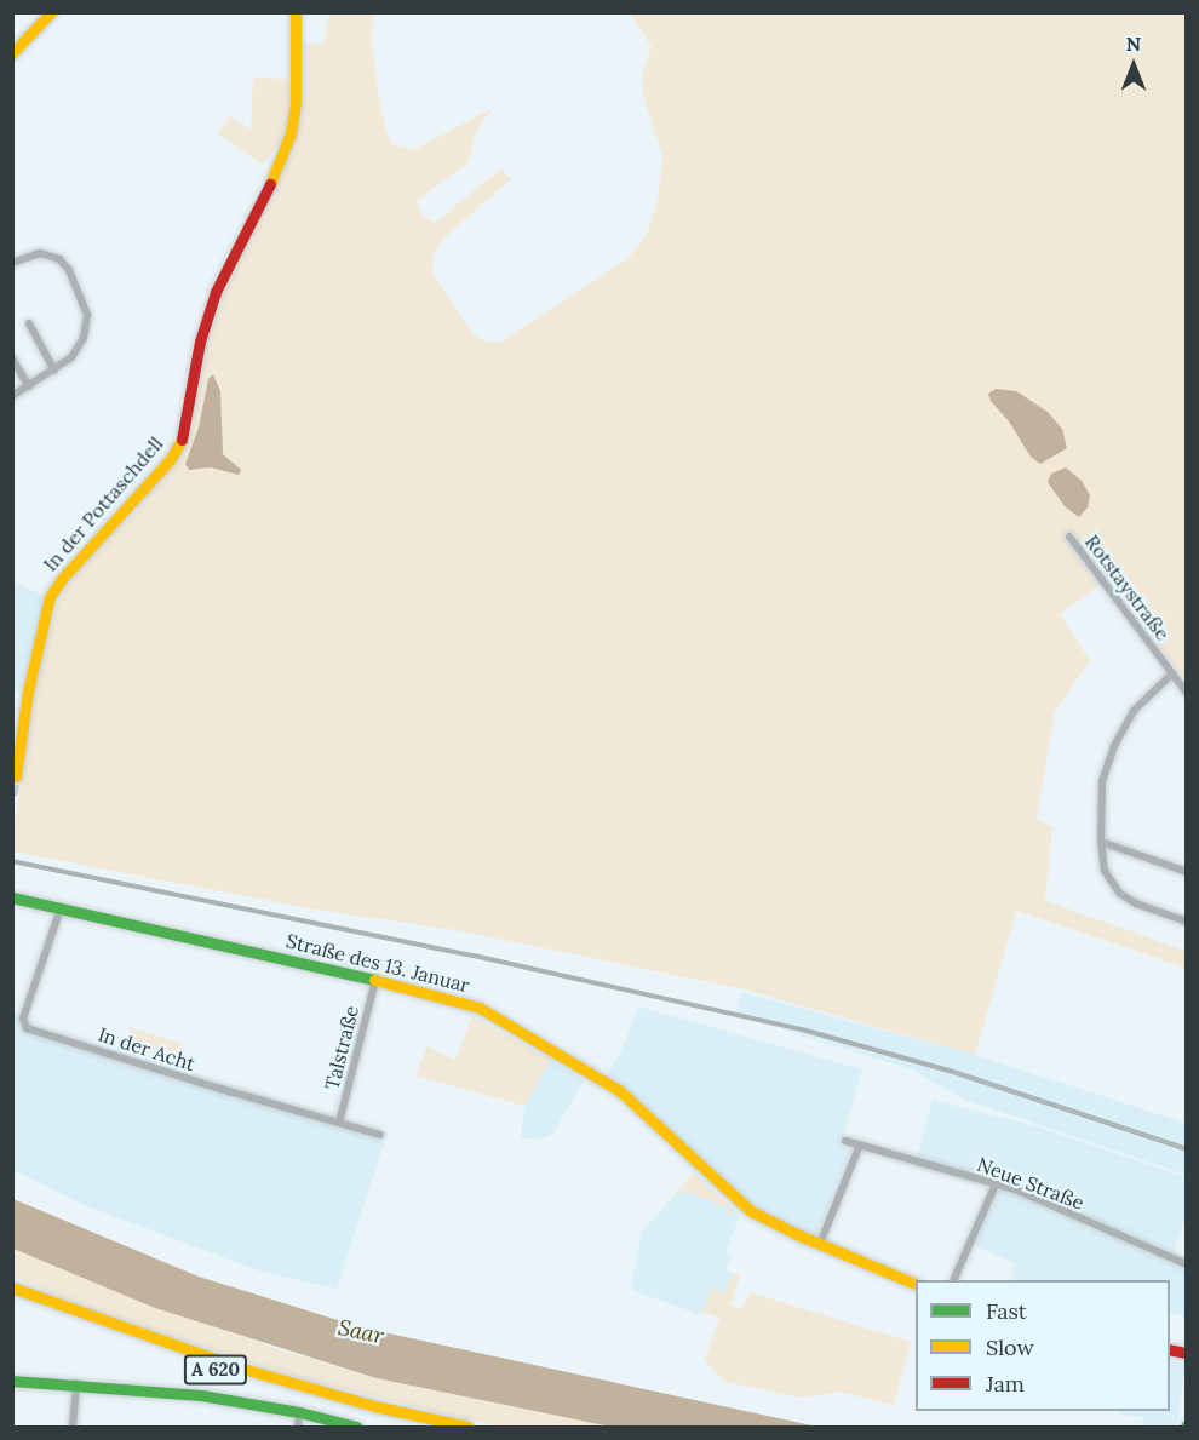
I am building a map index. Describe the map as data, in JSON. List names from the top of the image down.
{
  "streets": {
    "main road": ["In der Pottaschdell", "Straße des 13. Januar", "A 620"],
    "street": [
      "Rotstaystraße",
      "Talstraße",
      "In der Acht",
      "Neue Straße"
    ]
  },
  "crossings": [
    ["Straße des 13. Januar", "Talstraße"],
    ["Straße des 13. Januar", "In der Acht"],
    ["Talstraße", "In der Acht"]
  ],
  "water": ["Saar"],
  "legend": ["Fast", "Slow", "Jam"],
  "north": "top"
}
